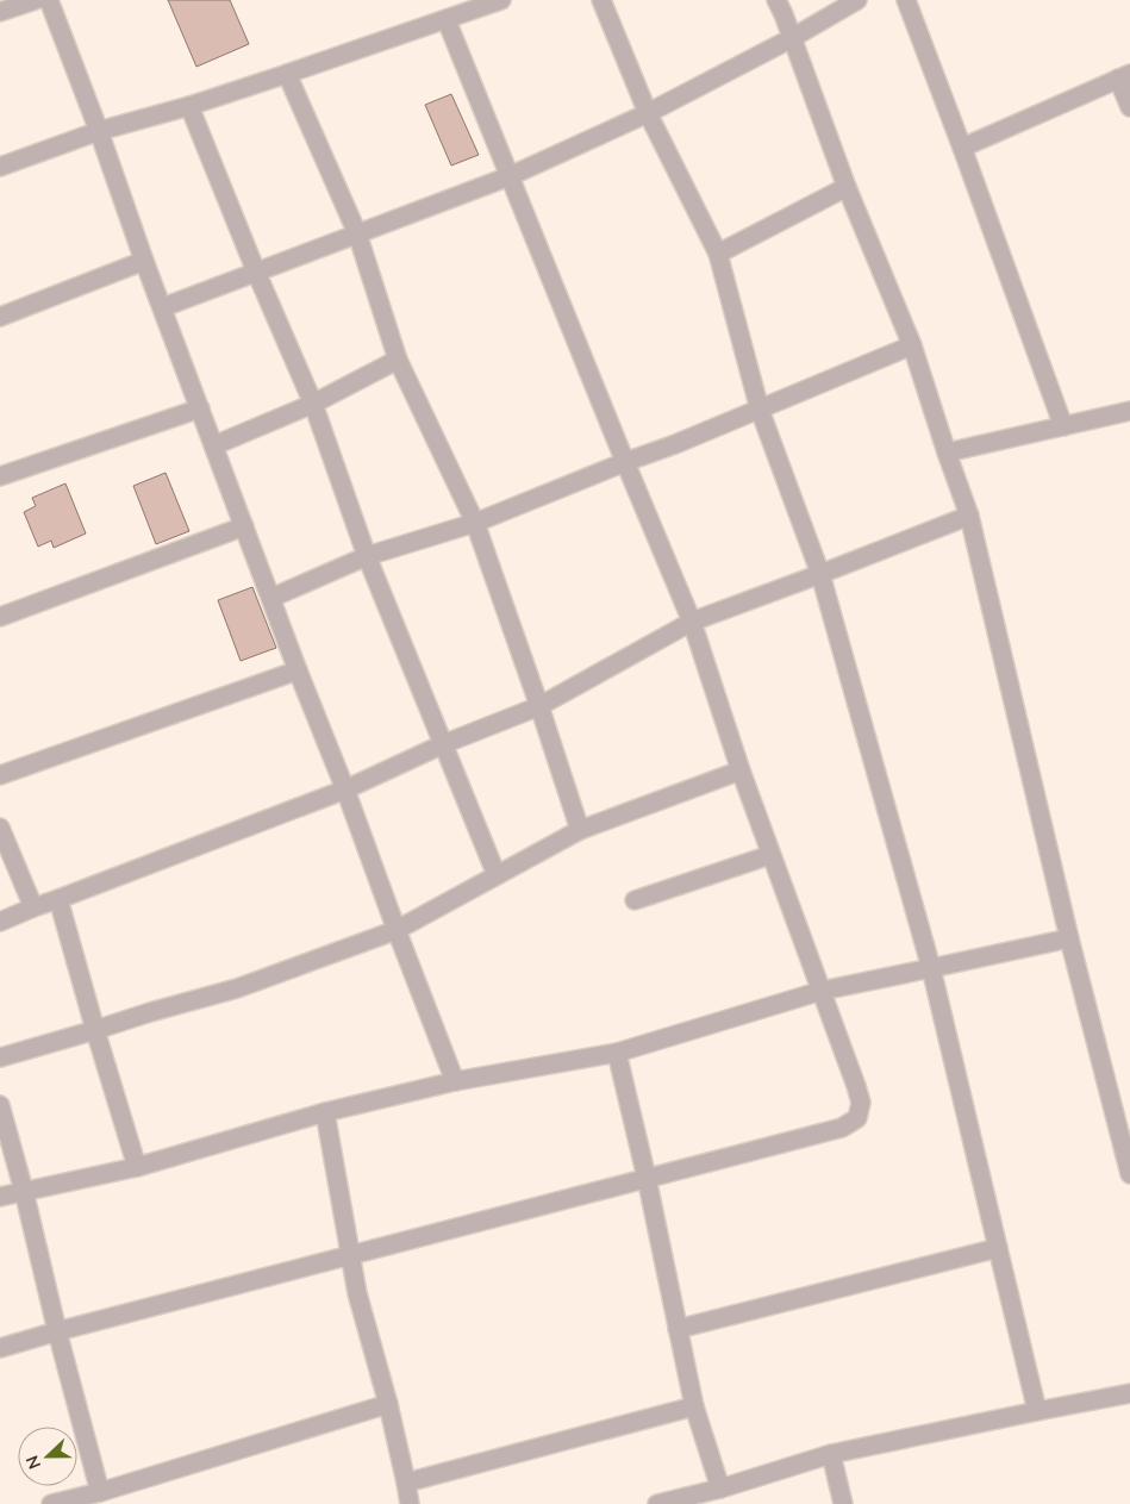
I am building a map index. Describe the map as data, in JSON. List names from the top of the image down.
{
  "north": "left"
}
